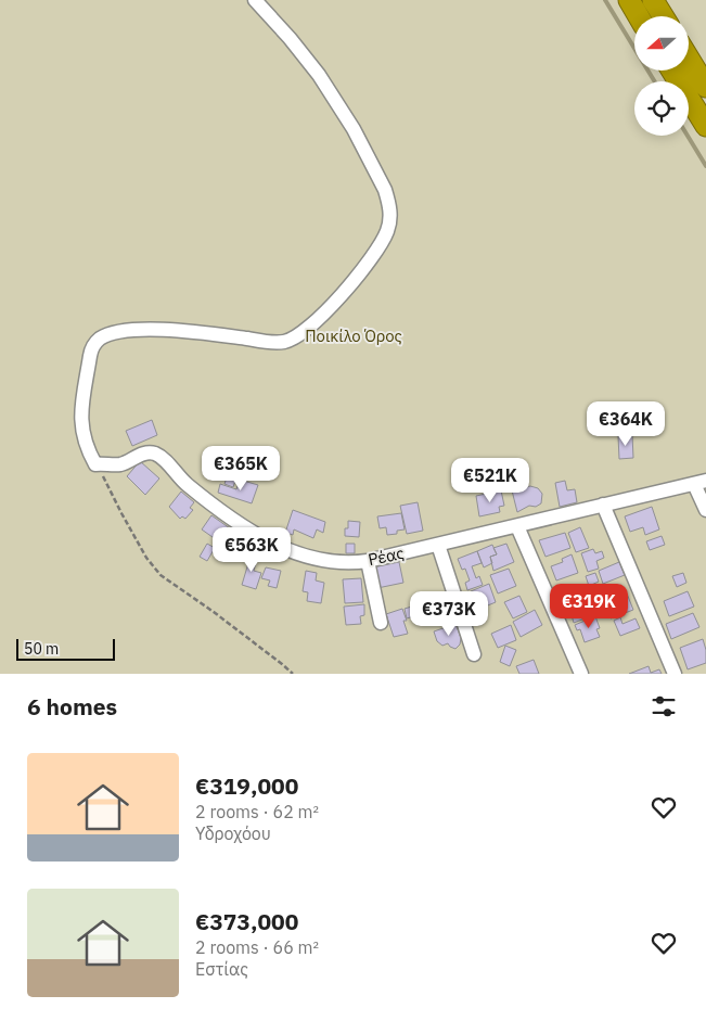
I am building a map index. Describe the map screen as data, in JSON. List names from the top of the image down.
{
  "streets": {
    "street": ["Ρέας"]
  },
  "parks": ["Ποικίλο Όρος"],
  "scale_bar": "50 m",
  "north": "left",
  "page": {
    "price": [
      "€364K",
      "€365K",
      "€521K",
      "€563K",
      "€319K",
      "€373K"
    ],
    "scale": "50 m",
    "heading": "6 homes",
    "list": [
      {
        "name": "€319,000",
        "note": "2 rooms · 62 m² · Υδροχόου"
      },
      {
        "name": "€373,000",
        "note": "2 rooms · 66 m² · Εστίας"
      }
    ]
  }
}
